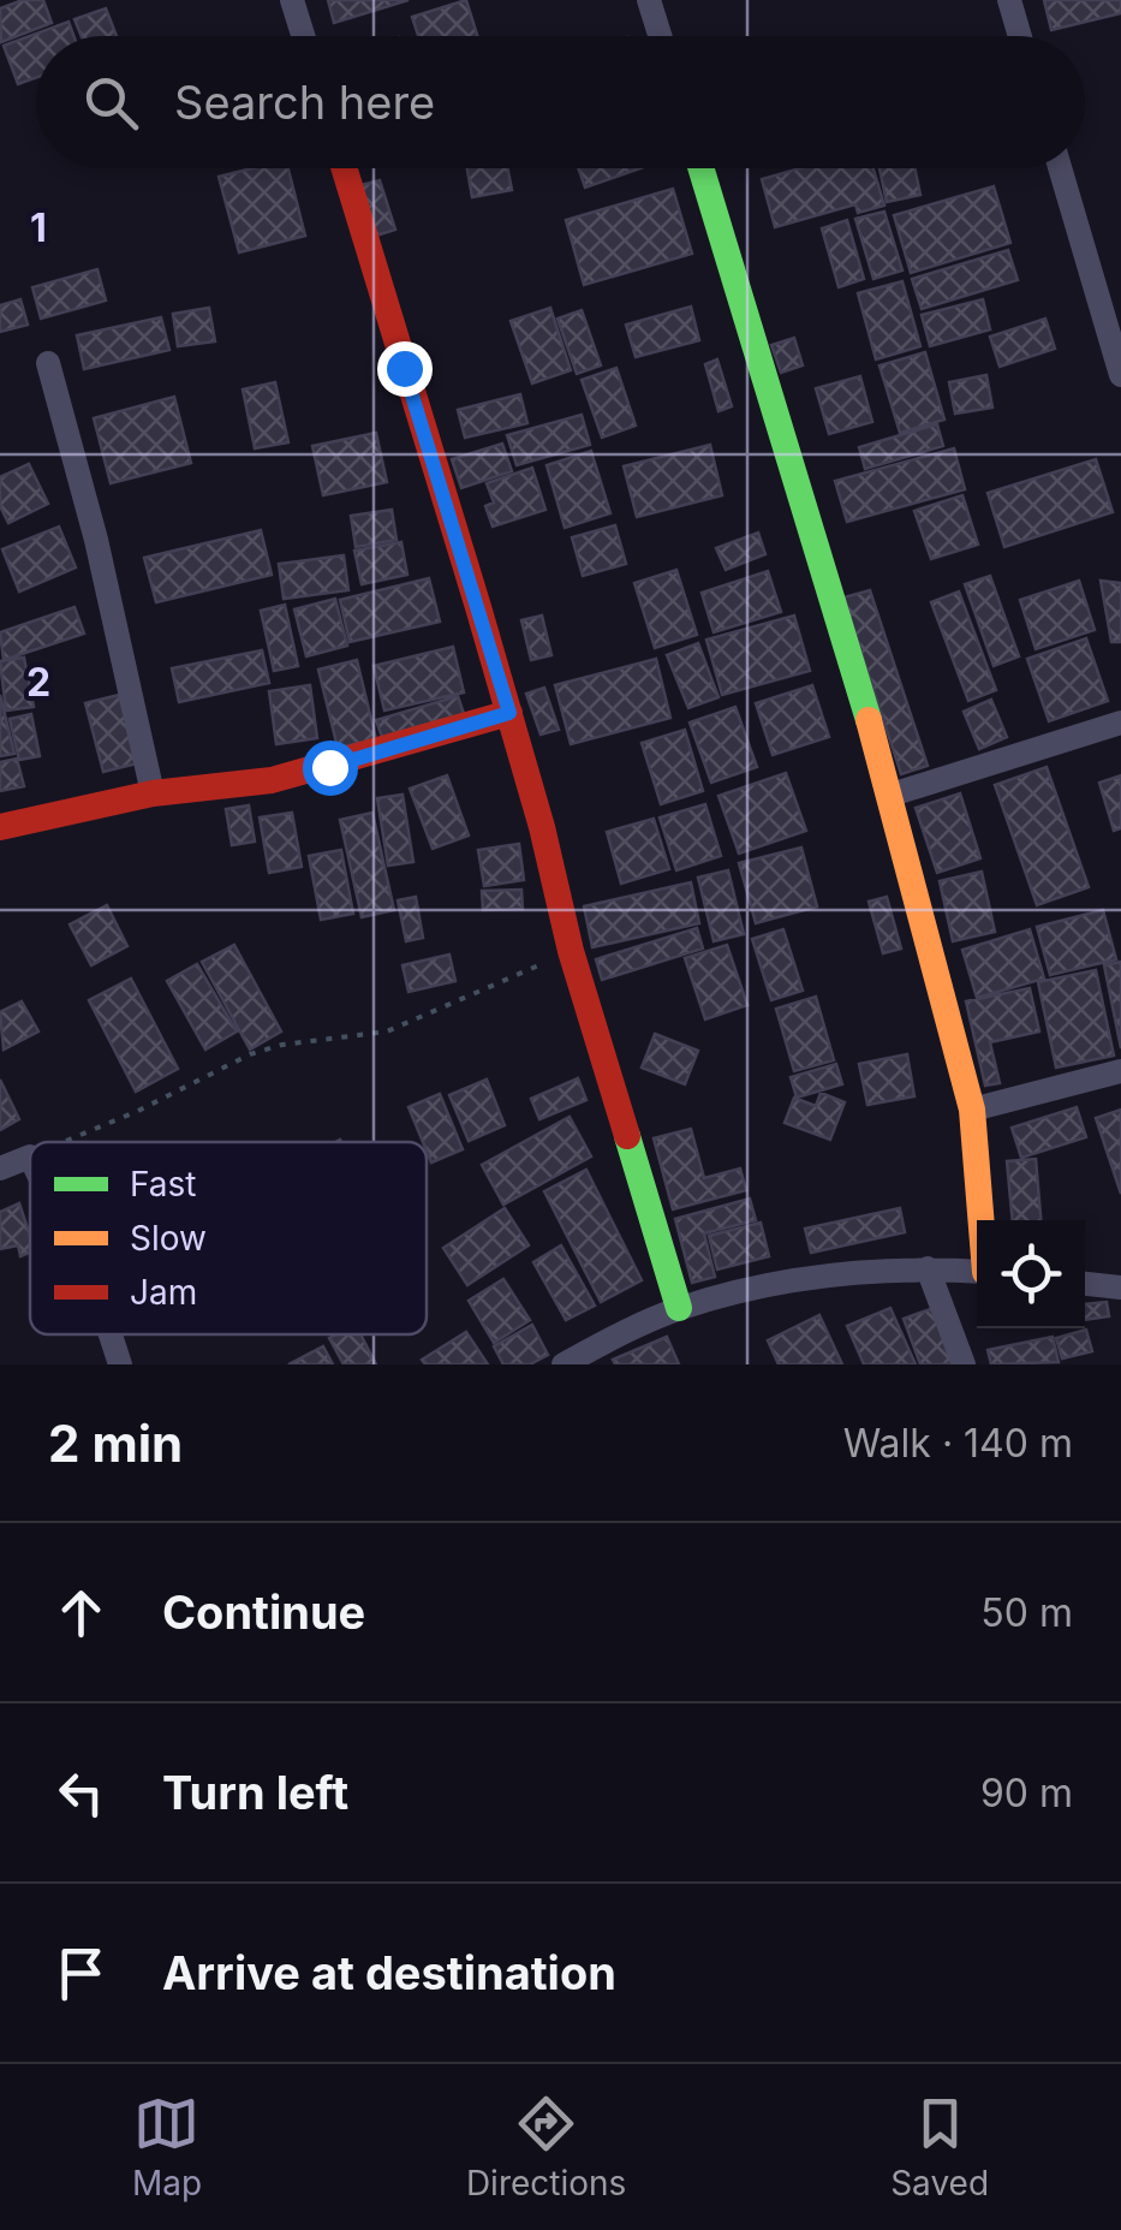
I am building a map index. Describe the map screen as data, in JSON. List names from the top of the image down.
{
  "legend": ["Fast", "Slow", "Jam"],
  "page": {
    "search": "Search here",
    "heading": ["2 min", "Walk · 140 m"],
    "list": [
      ["Continue", "50 m"],
      ["Turn left", "90 m"],
      "Arrive at destination"
    ],
    "nav": ["Map", "Directions", "Saved"]
  },
  "grid": {
    "rows": ["1", "2"]
  }
}
